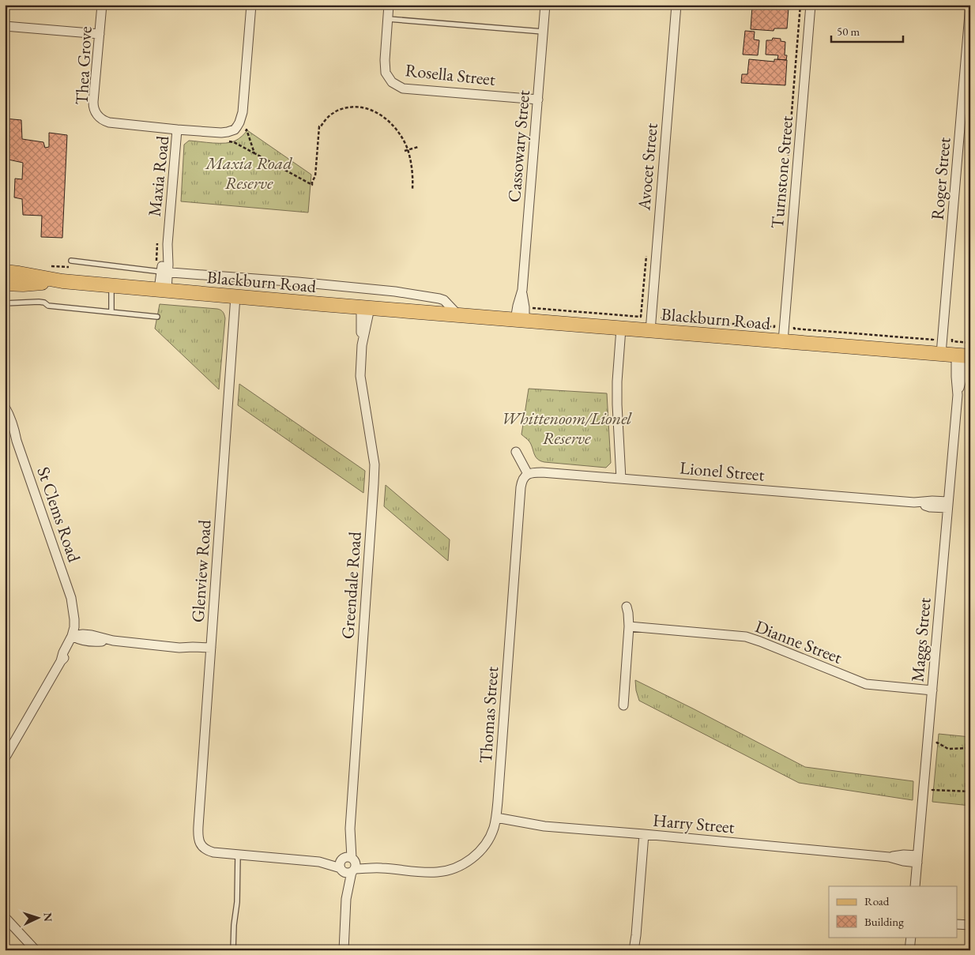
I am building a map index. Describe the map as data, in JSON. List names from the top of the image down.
{
  "streets": {
    "main road": ["Blackburn Road"],
    "street": [
      "Thea Grove",
      "Rosella Street",
      "Cassowary Street",
      "Avocet Street",
      "Turnstone Street",
      "Maxia Road",
      "Roger Street",
      "Lionel Street",
      "St Clems Road",
      "Glenview Road",
      "Greendale Road",
      "Maggs Street",
      "Dianne Street",
      "Thomas Street",
      "Harry Street"
    ]
  },
  "crossings": [
    ["Thea Grove", "Maxia Road"],
    ["Rosella Street", "Cassowary Street"],
    ["Cassowary Street", "Blackburn Road"],
    ["Avocet Street", "Blackburn Road"],
    ["Turnstone Street", "Blackburn Road"],
    ["Maxia Road", "Blackburn Road"],
    ["Roger Street", "Blackburn Road"],
    ["Blackburn Road", "Glenview Road"],
    ["Blackburn Road", "Greendale Road"],
    ["Blackburn Road", "Maggs Street"],
    ["Lionel Street", "Maggs Street"],
    ["Lionel Street", "Thomas Street"],
    ["Glenview Road", "Thomas Street"],
    ["Greendale Road", "Thomas Street"],
    ["Maggs Street", "Dianne Street"],
    ["Maggs Street", "Harry Street"],
    ["Thomas Street", "Harry Street"]
  ],
  "parks": ["Maxia Road Reserve", "Whittenoom/Lionel Reserve"],
  "legend": ["Road", "Building"],
  "scale_bar": "50 m",
  "north": "right"
}
